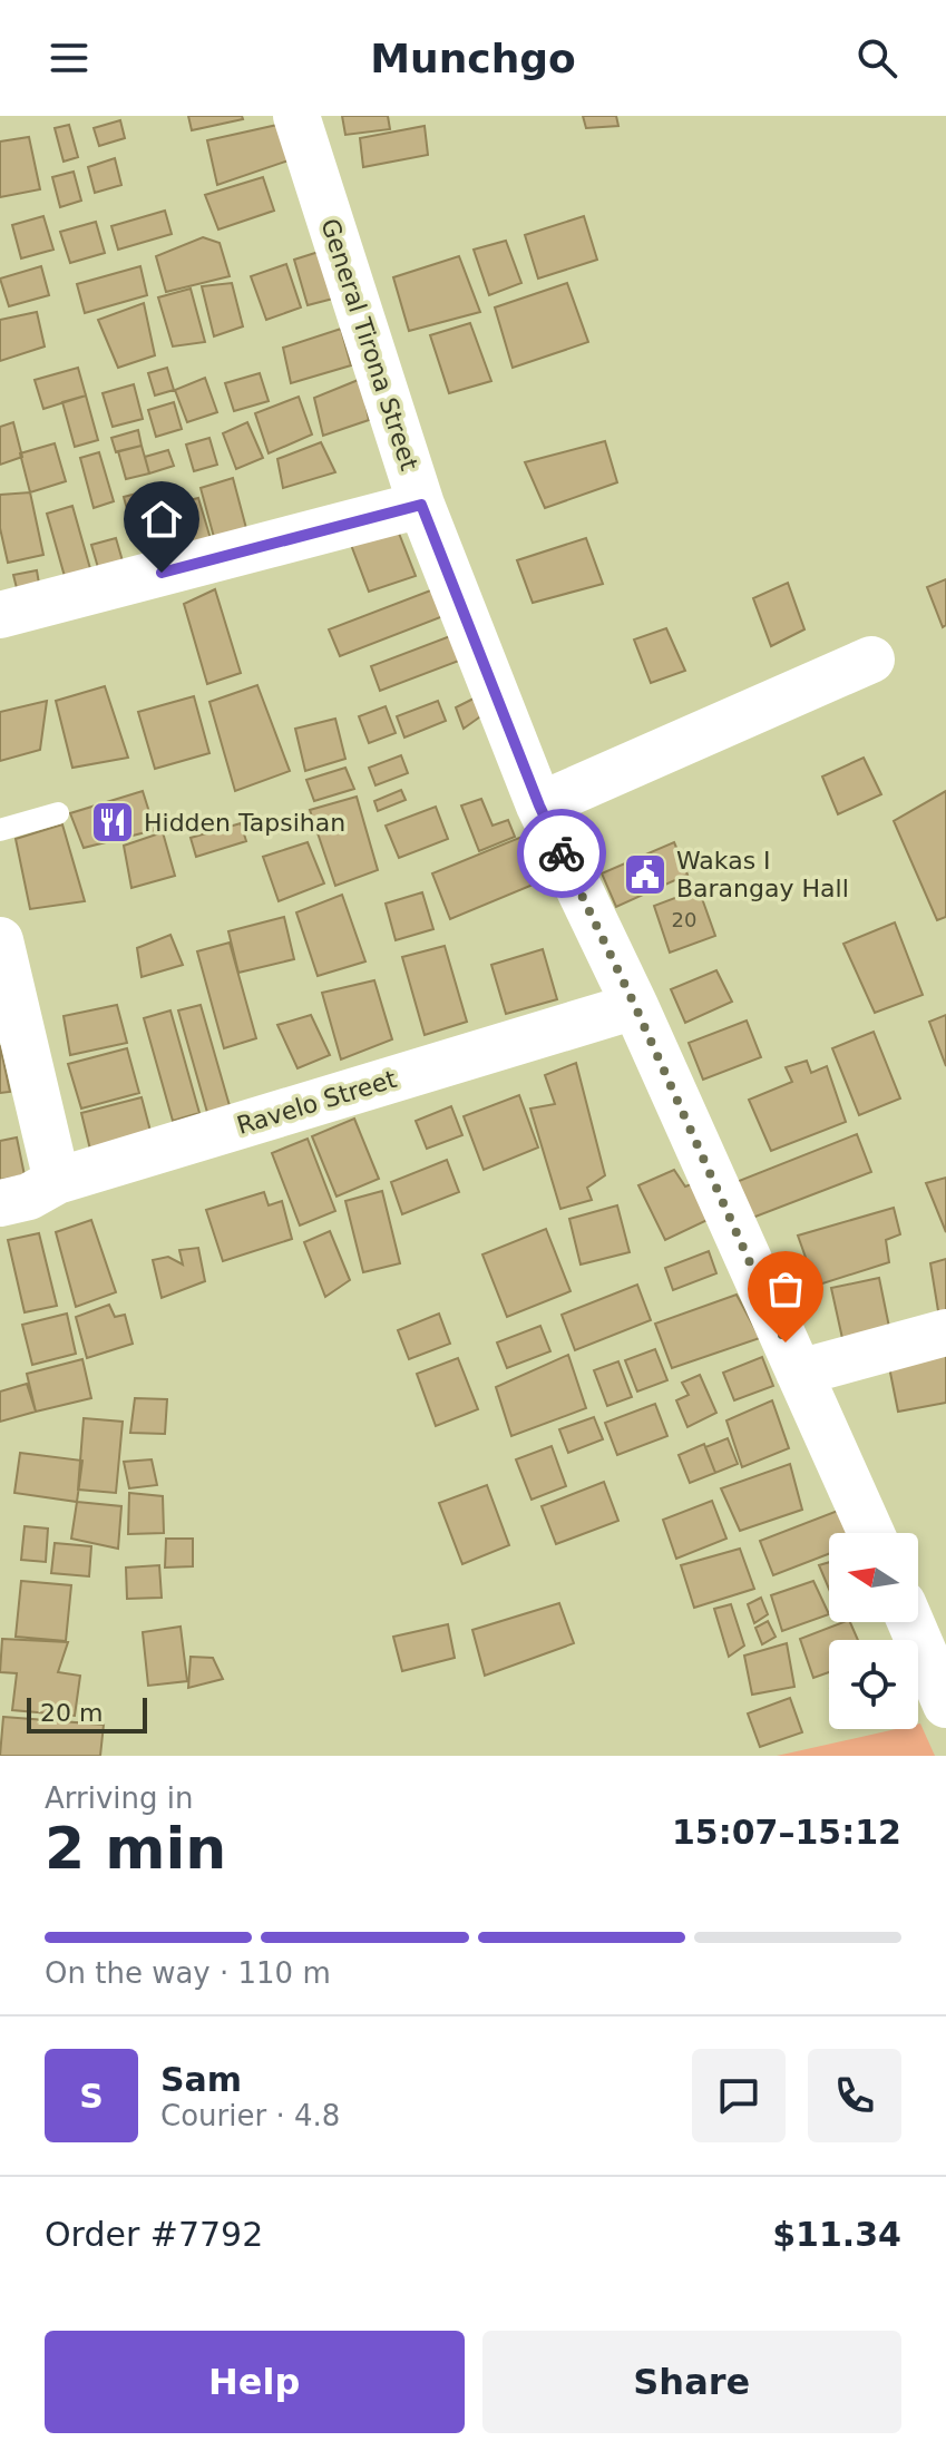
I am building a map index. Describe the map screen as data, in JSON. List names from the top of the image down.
{
  "streets": {
    "street": ["General Tirona Street", "Ravelo Street"]
  },
  "crossings": [
    ["General Tirona Street", "Ravelo Street"]
  ],
  "places": {
    "restaurant": ["Hidden Tapsihan"],
    "public building": ["Wakas I Barangay Hall"]
  },
  "house_numbers": ["20"],
  "scale_bar": "20 m",
  "north": "left",
  "page": {
    "header": "Munchgo",
    "scale": "20 m",
    "heading": ["2 min", "Arriving in", "15:07–15:12"],
    "panel": [
      "Sam",
      "Courier · 4.8",
      "Order #7792",
      "$11.34"
    ],
    "bar": "On the way · 110 m",
    "round": "S",
    "buttons": ["Help", "Share"]
  }
}
